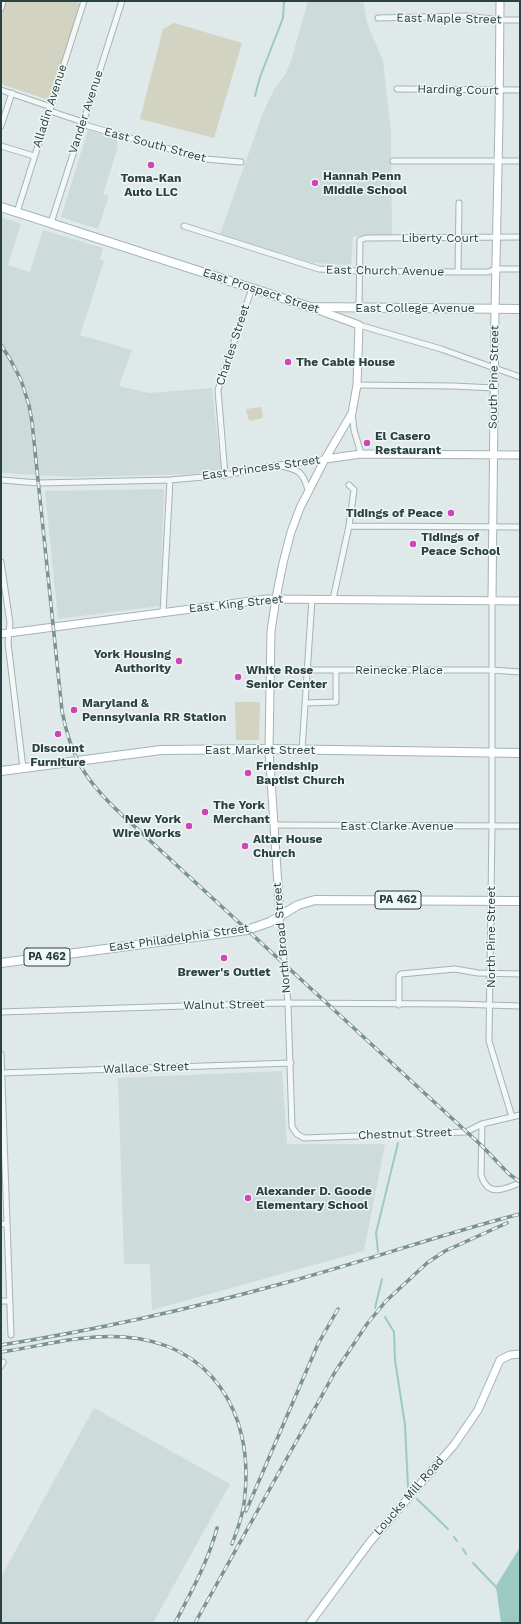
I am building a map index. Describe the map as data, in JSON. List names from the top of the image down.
{
  "streets": {
    "main road": [
      "East Prospect Street",
      "East College Avenue",
      "East Market Street",
      "PA 462",
      "East Philadelphia Street"
    ],
    "street": [
      "East Maple Street",
      "Harding Court",
      "Alladin Avenue",
      "Vander Avenue",
      "East South Street",
      "Liberty Court",
      "East Church Avenue",
      "Charles Street",
      "South Pine Street",
      "East Princess Street",
      "East King Street",
      "Reinecke Place",
      "East Clarke Avenue",
      "North Pine Street",
      "North Broad Street",
      "Walnut Street",
      "Wallace Street",
      "Chestnut Street",
      "Loucks Mill Road"
    ]
  },
  "crossings": [
    ["East Maple Street", "South Pine Street"],
    ["Harding Court", "South Pine Street"],
    ["Alladin Avenue", "East South Street"],
    ["Alladin Avenue", "East Prospect Street"],
    ["Vander Avenue", "East South Street"],
    ["Vander Avenue", "East Prospect Street"],
    ["Liberty Court", "East Church Avenue"],
    ["Liberty Court", "South Pine Street"],
    ["East Church Avenue", "South Pine Street"],
    ["East Prospect Street", "East College Avenue"],
    ["East Prospect Street", "Charles Street"],
    ["East Prospect Street", "South Pine Street"],
    ["East College Avenue", "South Pine Street"],
    ["Charles Street", "East Princess Street"],
    ["South Pine Street", "East Princess Street"],
    ["South Pine Street", "East King Street"],
    ["South Pine Street", "Reinecke Place"],
    ["South Pine Street", "East Market Street"],
    ["South Pine Street", "North Pine Street"],
    ["East Princess Street", "North Broad Street"],
    ["East King Street", "North Broad Street"],
    ["East Market Street", "North Pine Street"],
    ["East Market Street", "North Broad Street"],
    ["East Clarke Avenue", "North Pine Street"],
    ["East Clarke Avenue", "North Broad Street"],
    ["North Pine Street", "East Philadelphia Street"],
    ["North Pine Street", "Walnut Street"],
    ["North Pine Street", "Chestnut Street"],
    ["East Philadelphia Street", "North Broad Street"],
    ["North Broad Street", "Walnut Street"],
    ["North Broad Street", "Wallace Street"],
    ["North Broad Street", "Chestnut Street"]
  ],
  "places": [
    "Toma-Kan Auto LLC",
    "Hannah Penn Middle School",
    "The Cable House",
    "El Casero Restaurant",
    "Tidings of Peace",
    "Tidings of Peace School",
    "York Housing Authority",
    "White Rose Senior Center",
    "Maryland & Pennsylvania RR Station",
    "Discount Furniture",
    "Friendship Baptist Church",
    "The York Merchant",
    "New York Wire Works",
    "Altar House Church",
    "Brewer's Outlet",
    "Alexander D. Goode Elementary School"
  ]
}
